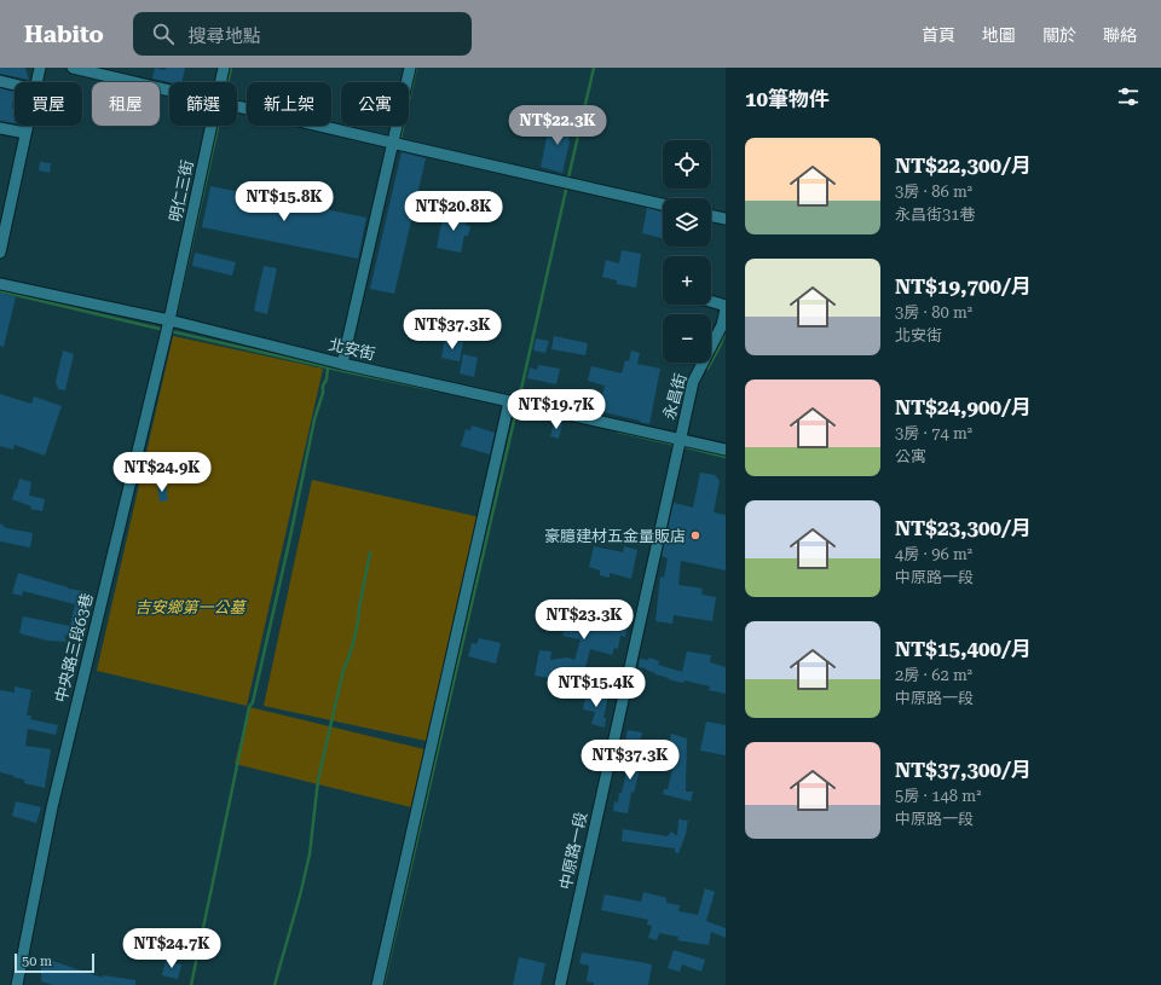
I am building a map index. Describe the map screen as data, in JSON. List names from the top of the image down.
{
  "streets": {
    "street": [
      "明仁三街",
      "北安街",
      "永昌街",
      "中央路三段63巷",
      "中原路一段"
    ]
  },
  "crossings": [
    ["明仁三街", "北安街"],
    ["明仁三街", "中央路三段63巷"],
    ["北安街", "永昌街"],
    ["北安街", "中央路三段63巷"],
    ["北安街", "中原路一段"],
    ["永昌街", "中原路一段"]
  ],
  "parks": ["吉安鄉第一公墓"],
  "places": ["豪臆建材五金量販店"],
  "scale_bar": "50 m",
  "page": {
    "header": "Habito",
    "search": "搜尋地點",
    "nav": [
      "首頁",
      "地圖",
      "關於",
      "聯絡"
    ],
    "heading": "10筆物件",
    "chip": [
      "買屋",
      "租屋",
      "篩選",
      "新上架",
      "公寓"
    ],
    "price": [
      "NT$22.3K",
      "NT$15.8K",
      "NT$20.8K",
      "NT$37.3K",
      "NT$19.7K",
      "NT$24.9K",
      "NT$23.3K",
      "NT$15.4K",
      "NT$37.3K",
      "NT$24.7K"
    ],
    "list": [
      {
        "name": "NT$22,300/月",
        "note": "3房 · 86 m² · 永昌街31巷"
      },
      {
        "name": "NT$19,700/月",
        "note": "3房 · 80 m² · 北安街"
      },
      {
        "name": "NT$24,900/月",
        "note": "3房 · 74 m² · 公寓"
      },
      {
        "name": "NT$23,300/月",
        "note": "4房 · 96 m² · 中原路一段"
      },
      {
        "name": "NT$15,400/月",
        "note": "2房 · 62 m² · 中原路一段"
      },
      {
        "name": "NT$37,300/月",
        "note": "5房 · 148 m² · 中原路一段"
      }
    ],
    "map_buttons": ["+", "−"],
    "scale": "50 m"
  }
}
